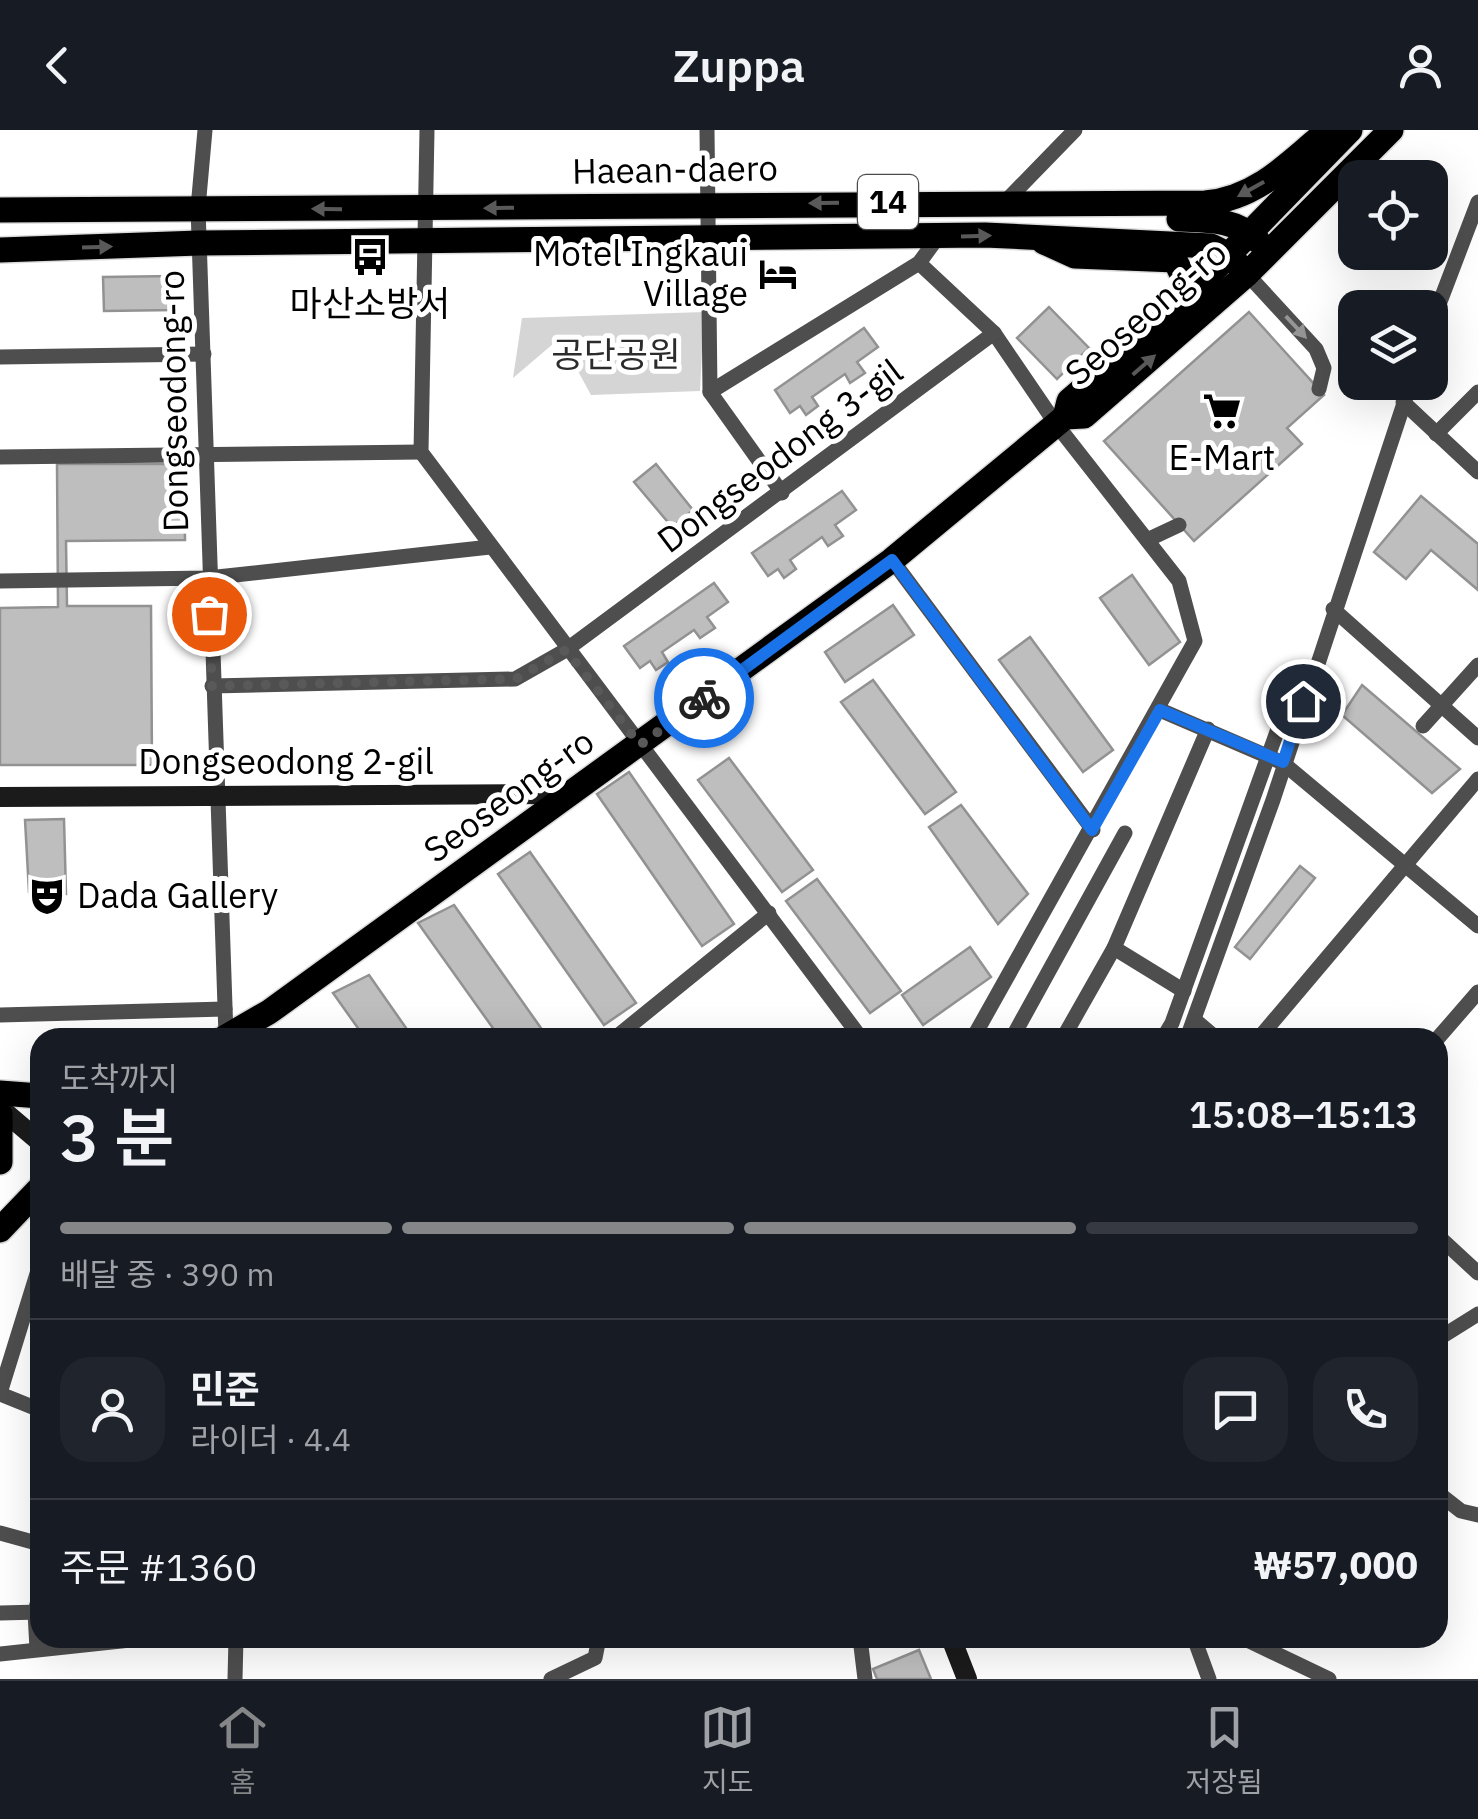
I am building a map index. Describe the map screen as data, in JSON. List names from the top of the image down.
{
  "streets": {
    "main road": [
      "Haean-daero",
      "14",
      "Seoseong-ro",
      "Dongseodong 2-gil"
    ],
    "street": ["Dongseodong-ro", "Dongseodong 3-gil"]
  },
  "crossings": [
    ["Haean-daero", "Seoseong-ro"],
    ["Haean-daero", "Dongseodong-ro"],
    ["Seoseong-ro", "Dongseodong 2-gil"],
    ["Dongseodong-ro", "Dongseodong 2-gil"]
  ],
  "parks": ["공단공원"],
  "places": {
    "bus stop": ["마산소방서"],
    "hotel": ["Motel Ingkaui Village"],
    "supermarket": ["E-Mart"],
    "theatre": ["Dada Gallery"]
  },
  "page": {
    "header": "Zuppa",
    "heading": ["3 분", "도착까지", "15:08–15:13"],
    "panel": [
      "민준",
      "라이더 · 4.4",
      "주문 #1360",
      "₩57,000"
    ],
    "bar": "배달 중 · 390 m",
    "tabs": ["홈", "지도", "저장됨"]
  }
}
